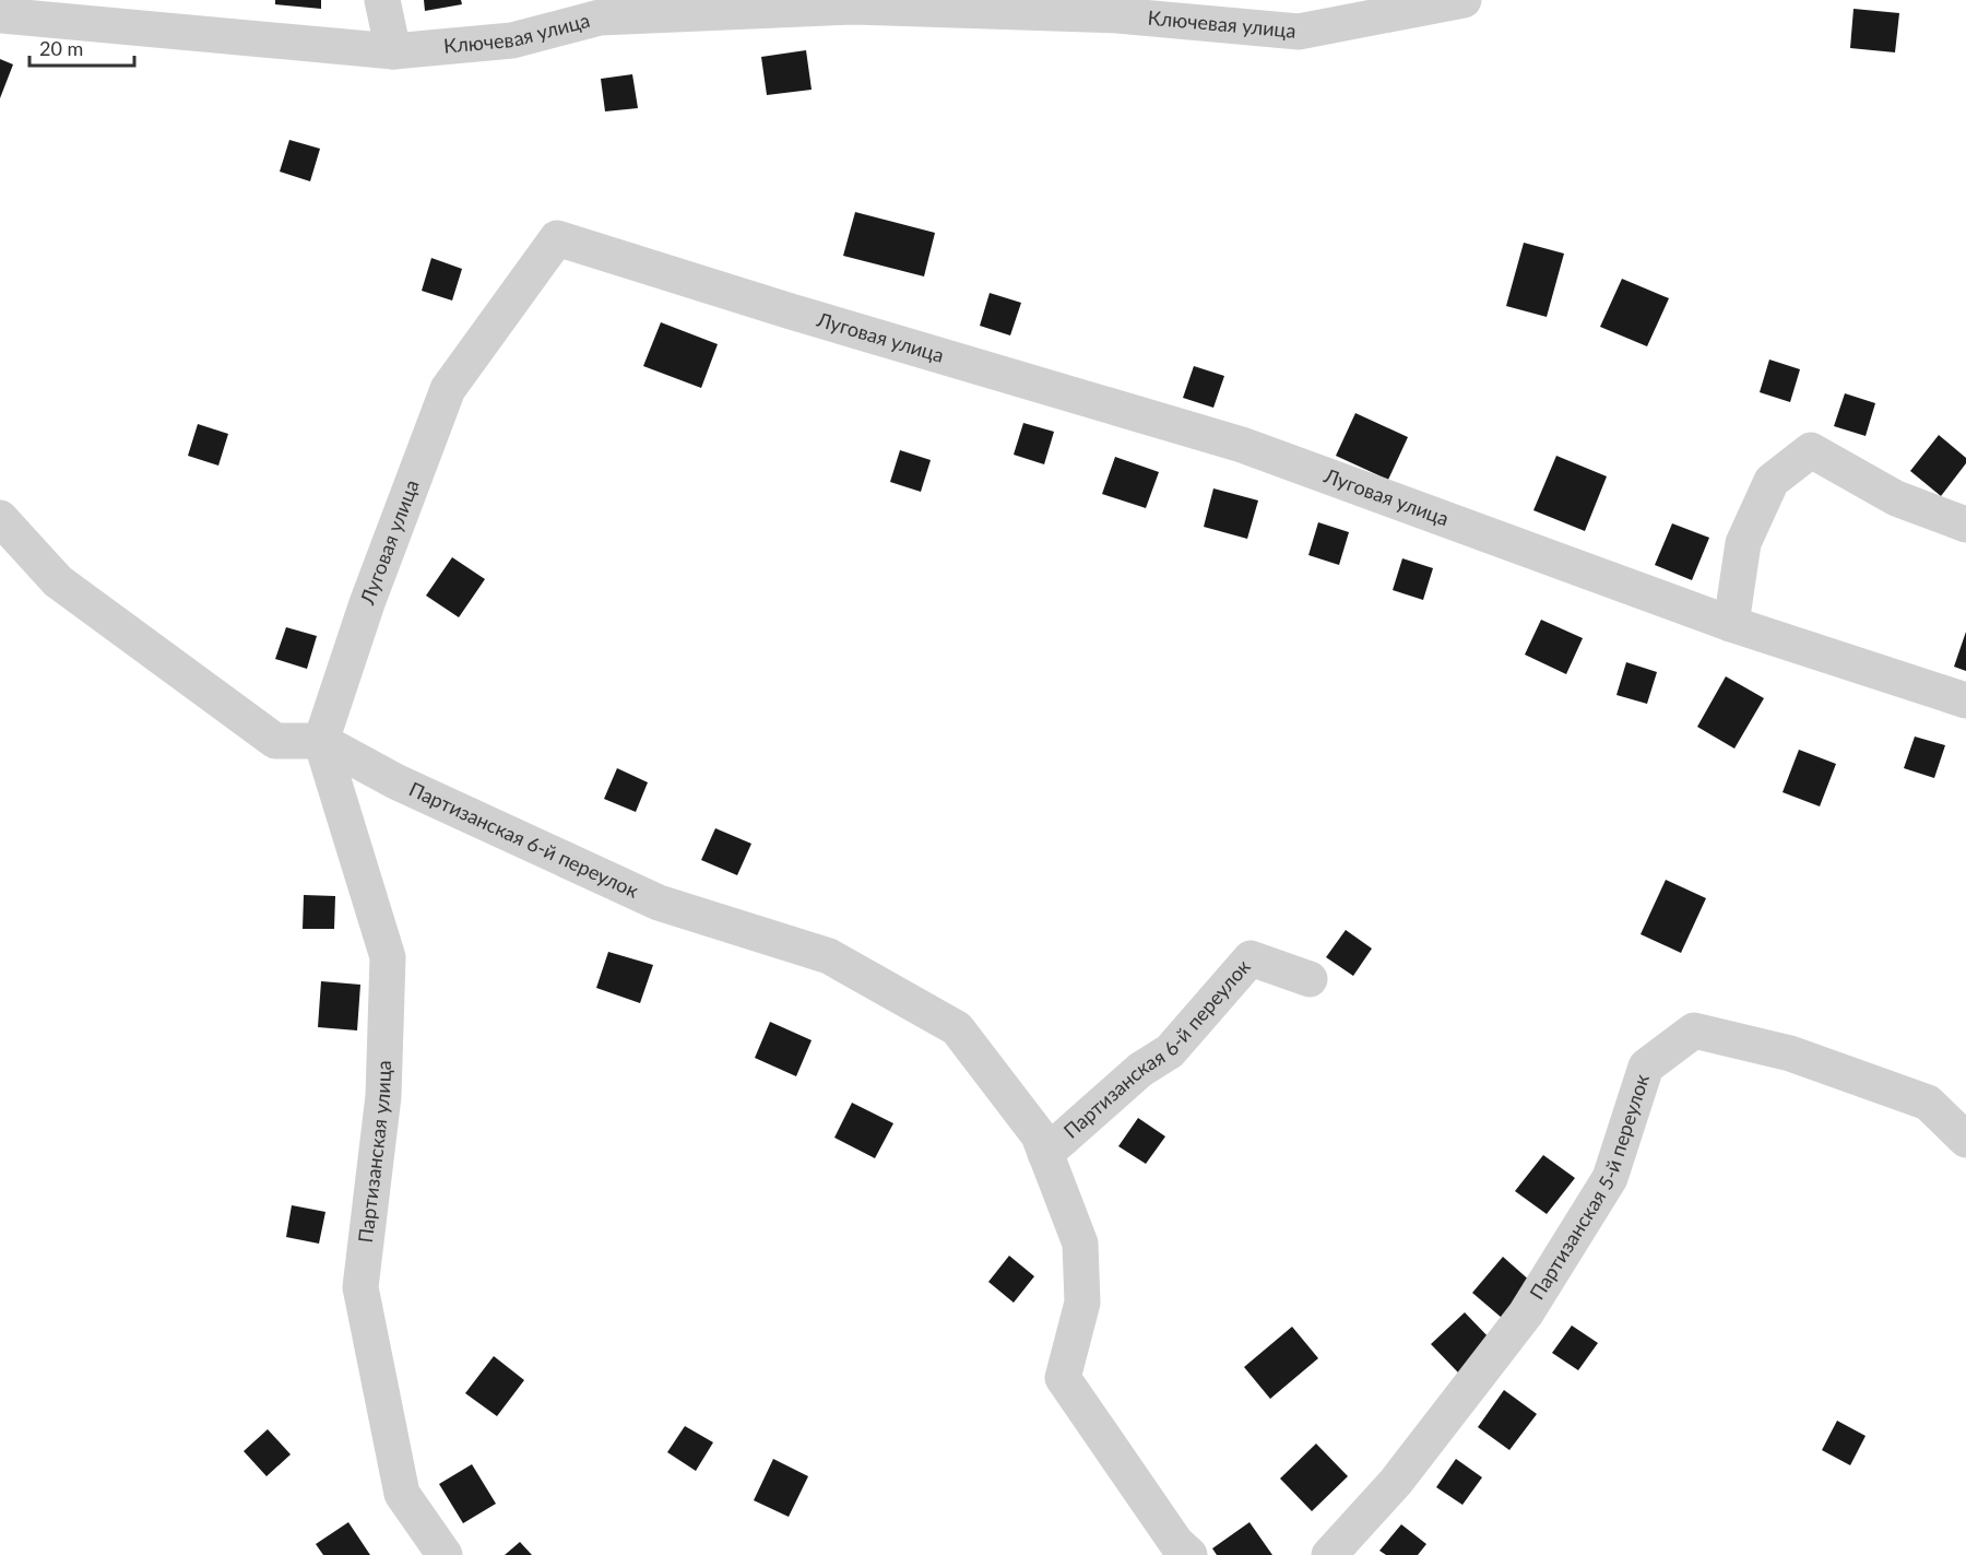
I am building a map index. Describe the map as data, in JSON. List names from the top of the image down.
{
  "streets": {
    "street": [
      "Ключевая улица",
      "Луговая улица",
      "Партизанская 6-й переулок",
      "Партизанская улица",
      "Партизанская 5-й переулок"
    ]
  },
  "crossings": [
    ["Луговая улица", "Партизанская 6-й переулок"],
    ["Луговая улица", "Партизанская улица"],
    ["Партизанская 6-й переулок", "Партизанская улица"]
  ],
  "scale_bar": "20 m"
}
